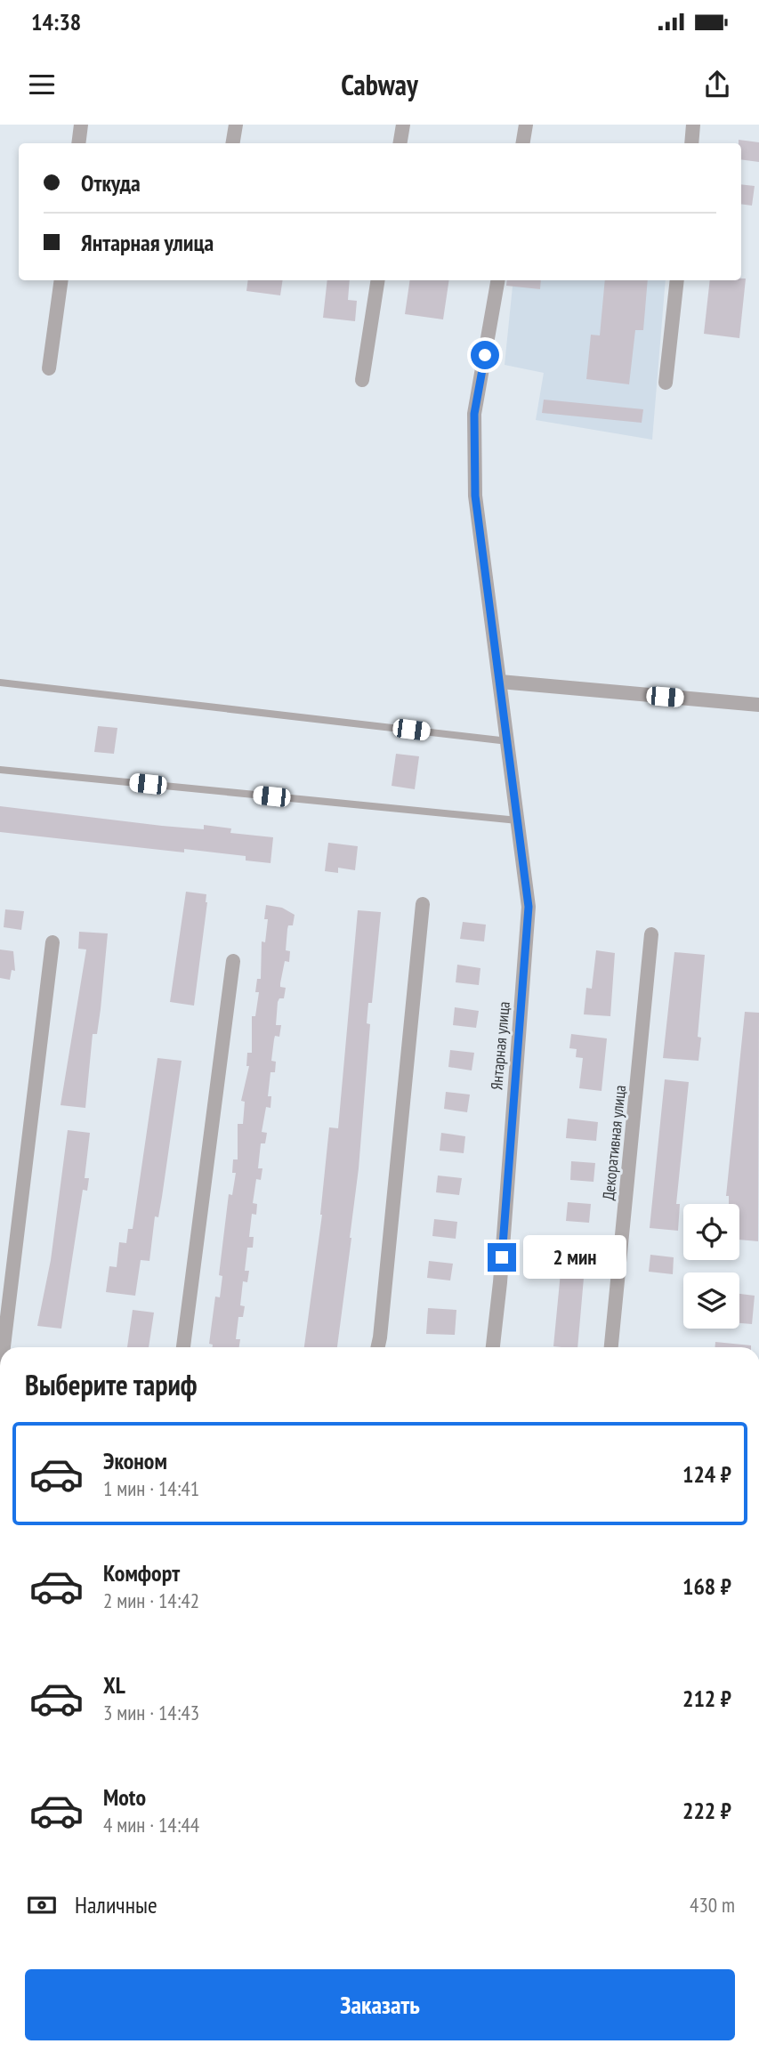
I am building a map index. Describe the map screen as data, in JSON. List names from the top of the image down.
{
  "streets": {
    "street": ["Янтарная улица", "Декоративная улица"]
  },
  "page": {
    "status": "14:38",
    "header": "Cabway",
    "banner": ["Откуда", "Янтарная улица"],
    "bubble": "2 мин",
    "heading": "Выберите тариф",
    "list": [
      {
        "name": "Эконом",
        "note": "1 мин · 14:41",
        "value": "124 ₽"
      },
      {
        "name": "Комфорт",
        "note": "2 мин · 14:42",
        "value": "168 ₽"
      },
      {
        "name": "XL",
        "note": "3 мин · 14:43",
        "value": "212 ₽"
      },
      {
        "name": "Moto",
        "note": "4 мин · 14:44",
        "value": "222 ₽"
      }
    ],
    "pay": ["Наличные", "430 m"],
    "buttons": "Заказать"
  }
}
